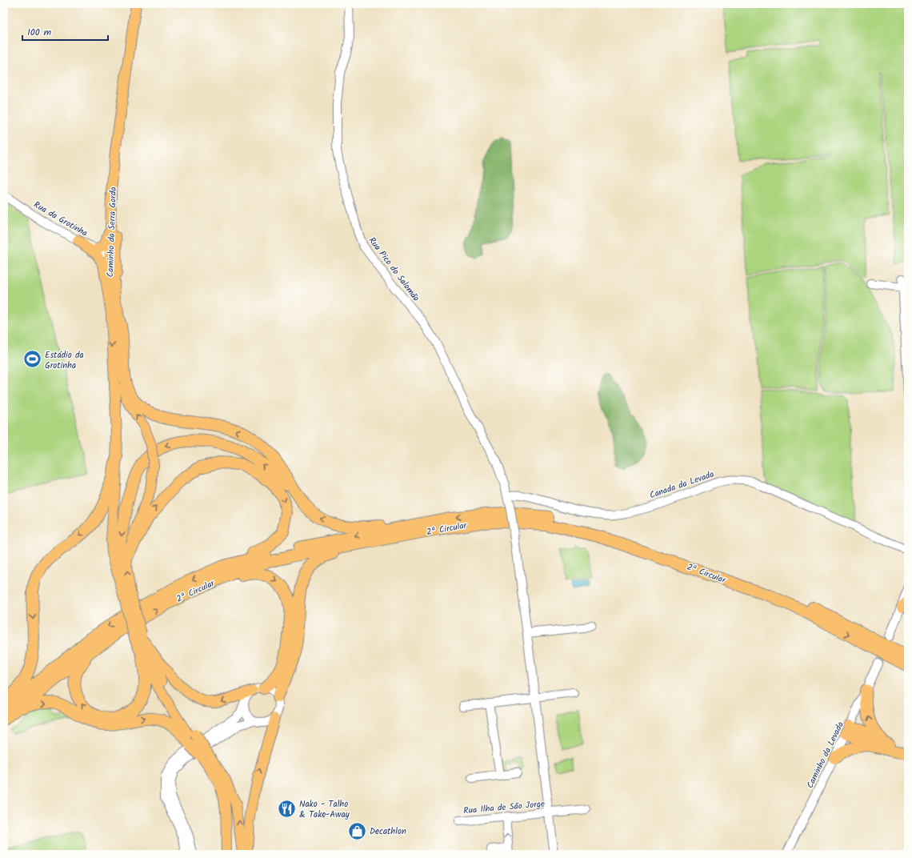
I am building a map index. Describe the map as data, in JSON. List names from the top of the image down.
{
  "streets": {
    "highway": ["2ª Circular"],
    "main road": ["Caminho da Serra Gorda"],
    "street": [
      "Rua da Grotinha",
      "Rua Pico do Salomão",
      "Canada da Levada",
      "Caminho da Levada",
      "Rua Ilha de São Jorge"
    ]
  },
  "crossings": [
    ["Rua da Grotinha", "Caminho da Serra Gorda"],
    ["Rua Pico do Salomão", "Canada da Levada"],
    ["Rua Pico do Salomão", "Rua Ilha de São Jorge"]
  ],
  "places": {
    "sports": ["Estádio da Grotinha"],
    "restaurant": ["Nako - Talho & Take-Away"],
    "shop": ["Decathlon"]
  },
  "scale_bar": "100 m"
}
